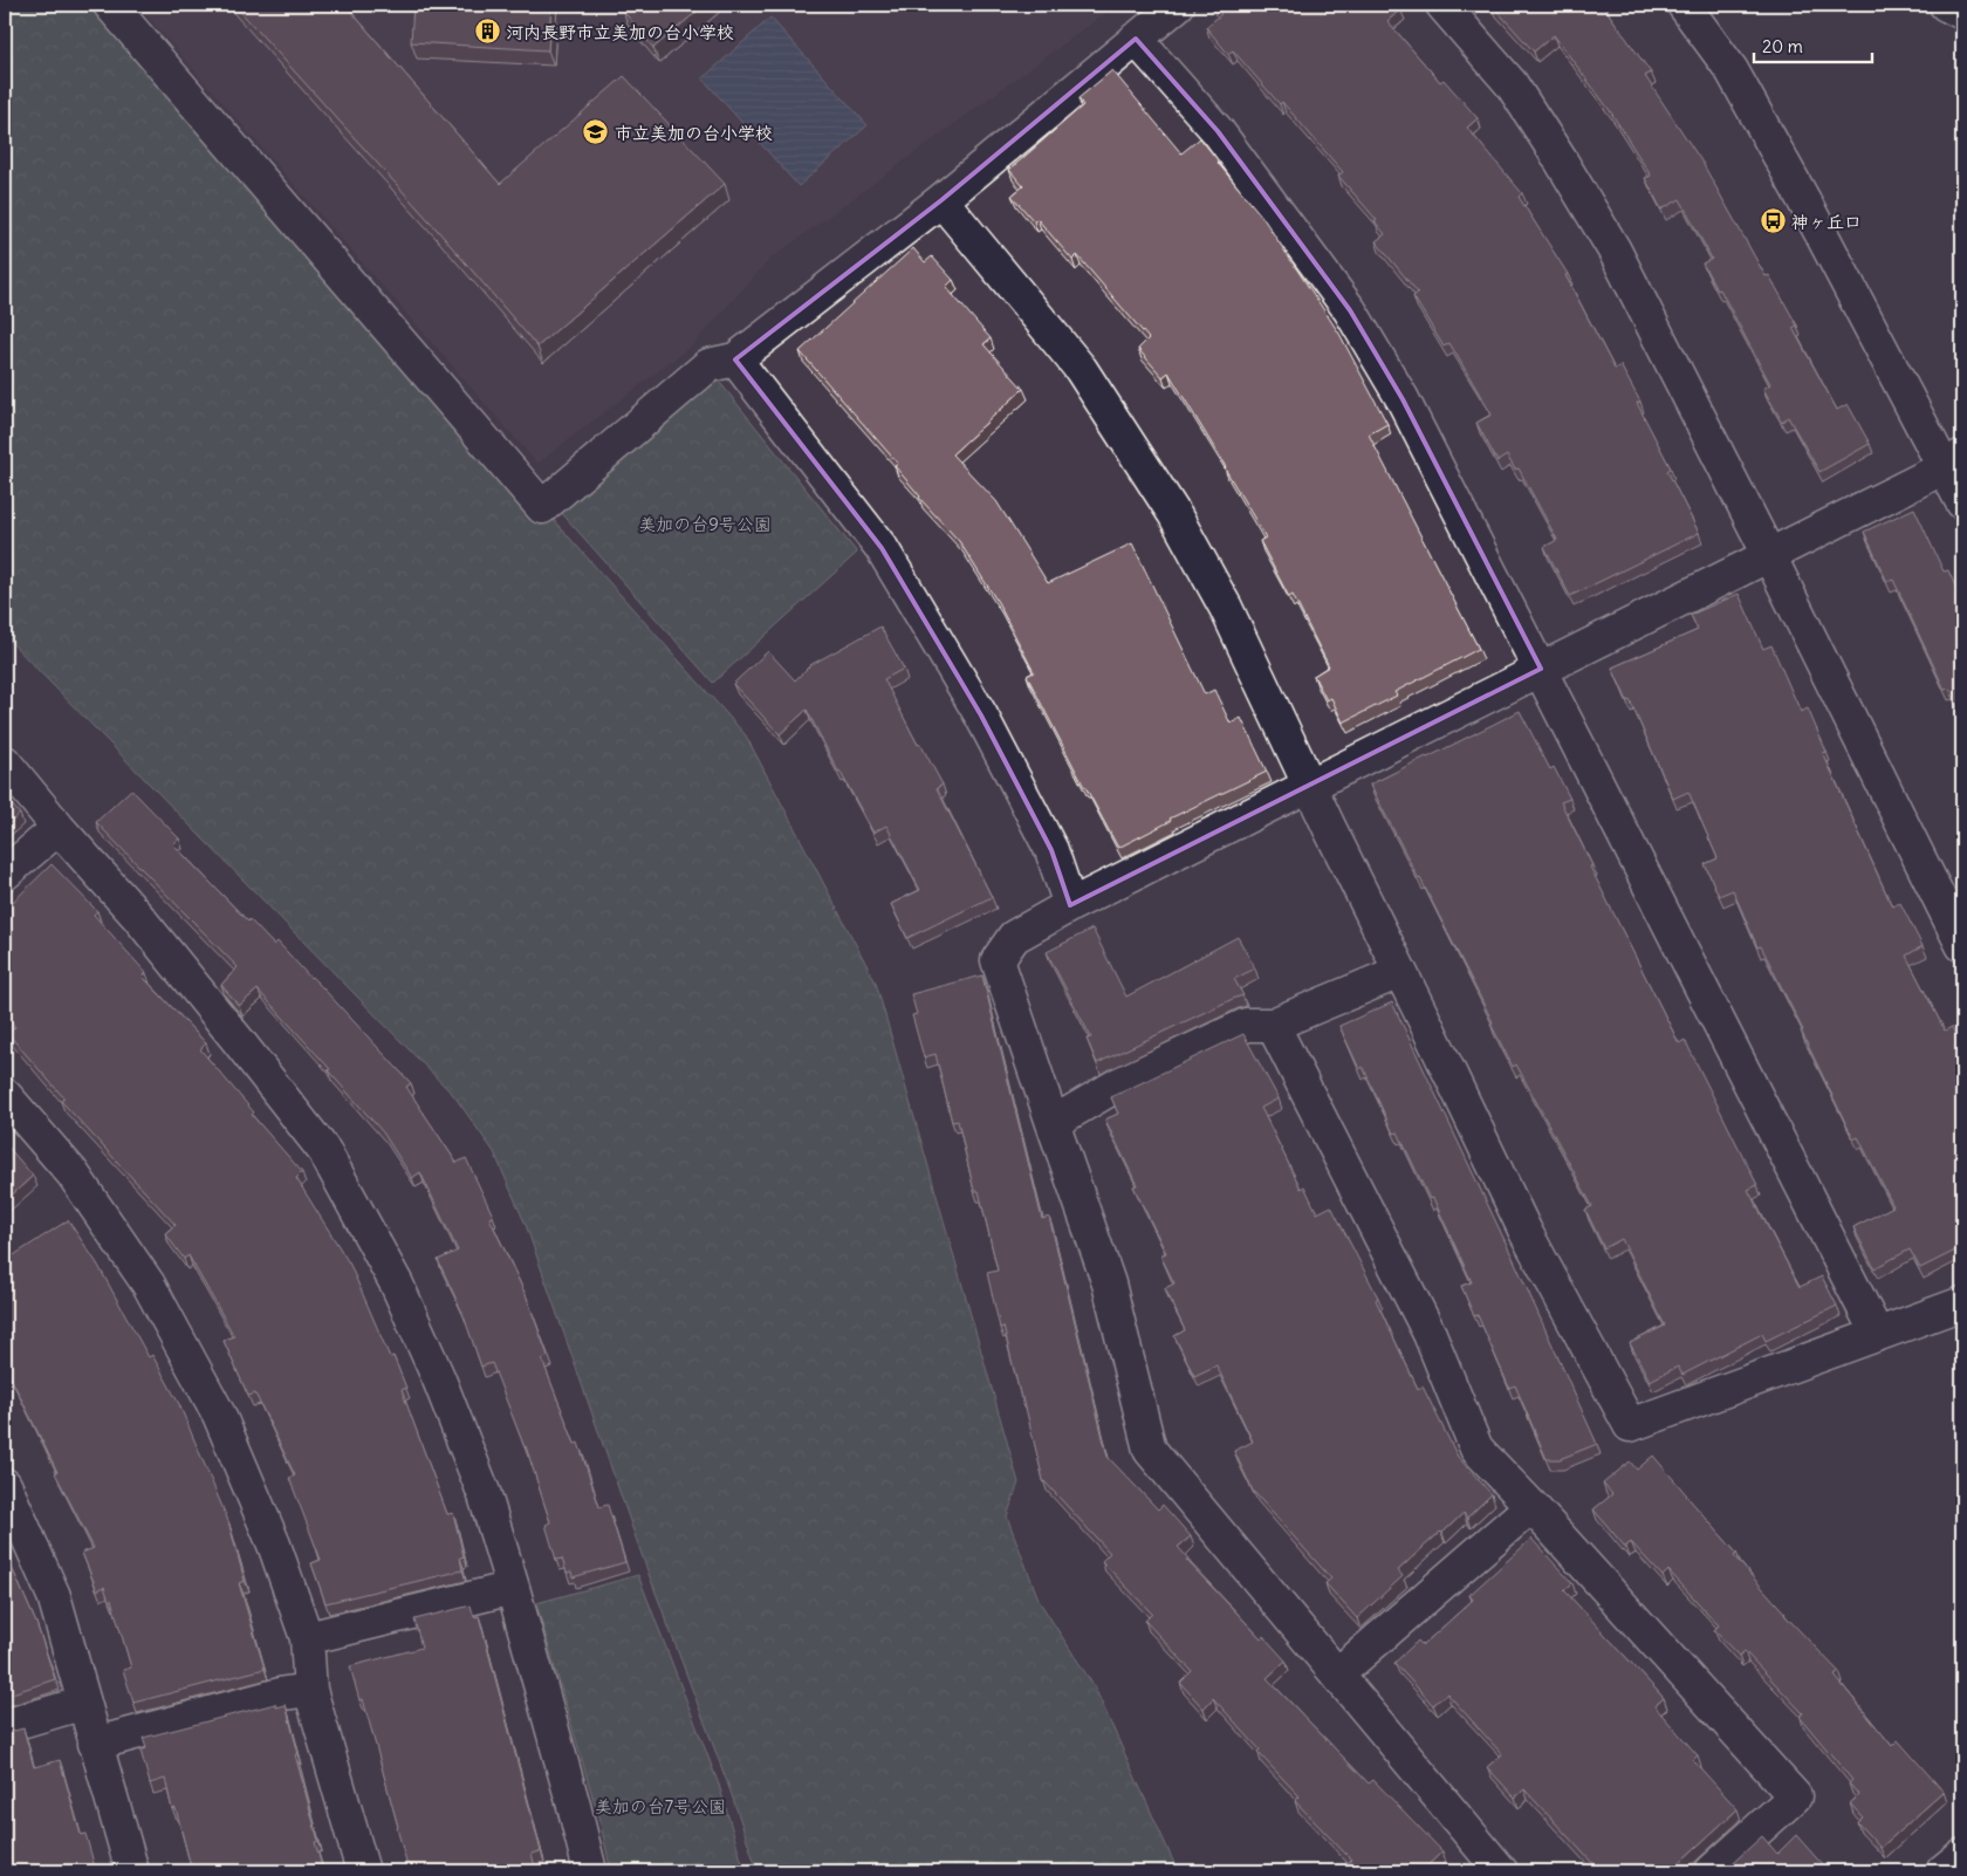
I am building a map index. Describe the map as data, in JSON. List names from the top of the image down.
{
  "parks": ["美加の台9号公園", "美加の台7号公園"],
  "places": {
    "building": ["河内長野市立美加の台小学校"],
    "school or university": ["市立美加の台小学校"],
    "bus stop": ["神ヶ丘口"]
  },
  "scale_bar": "20 m"
}
